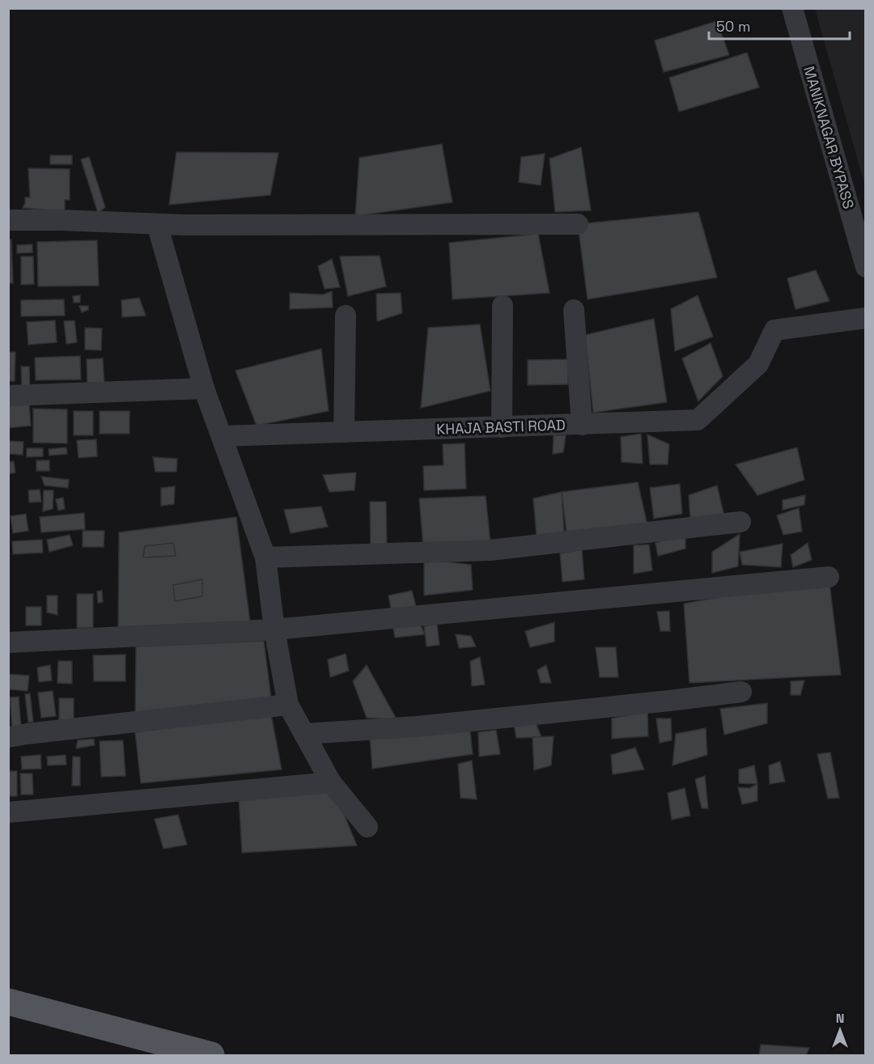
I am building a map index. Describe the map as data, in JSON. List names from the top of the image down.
{
  "streets": {
    "street": ["MANIKNAGAR BYPASS", "KHAJA BASTI ROAD"]
  },
  "scale_bar": "50 m",
  "north": "top"
}
